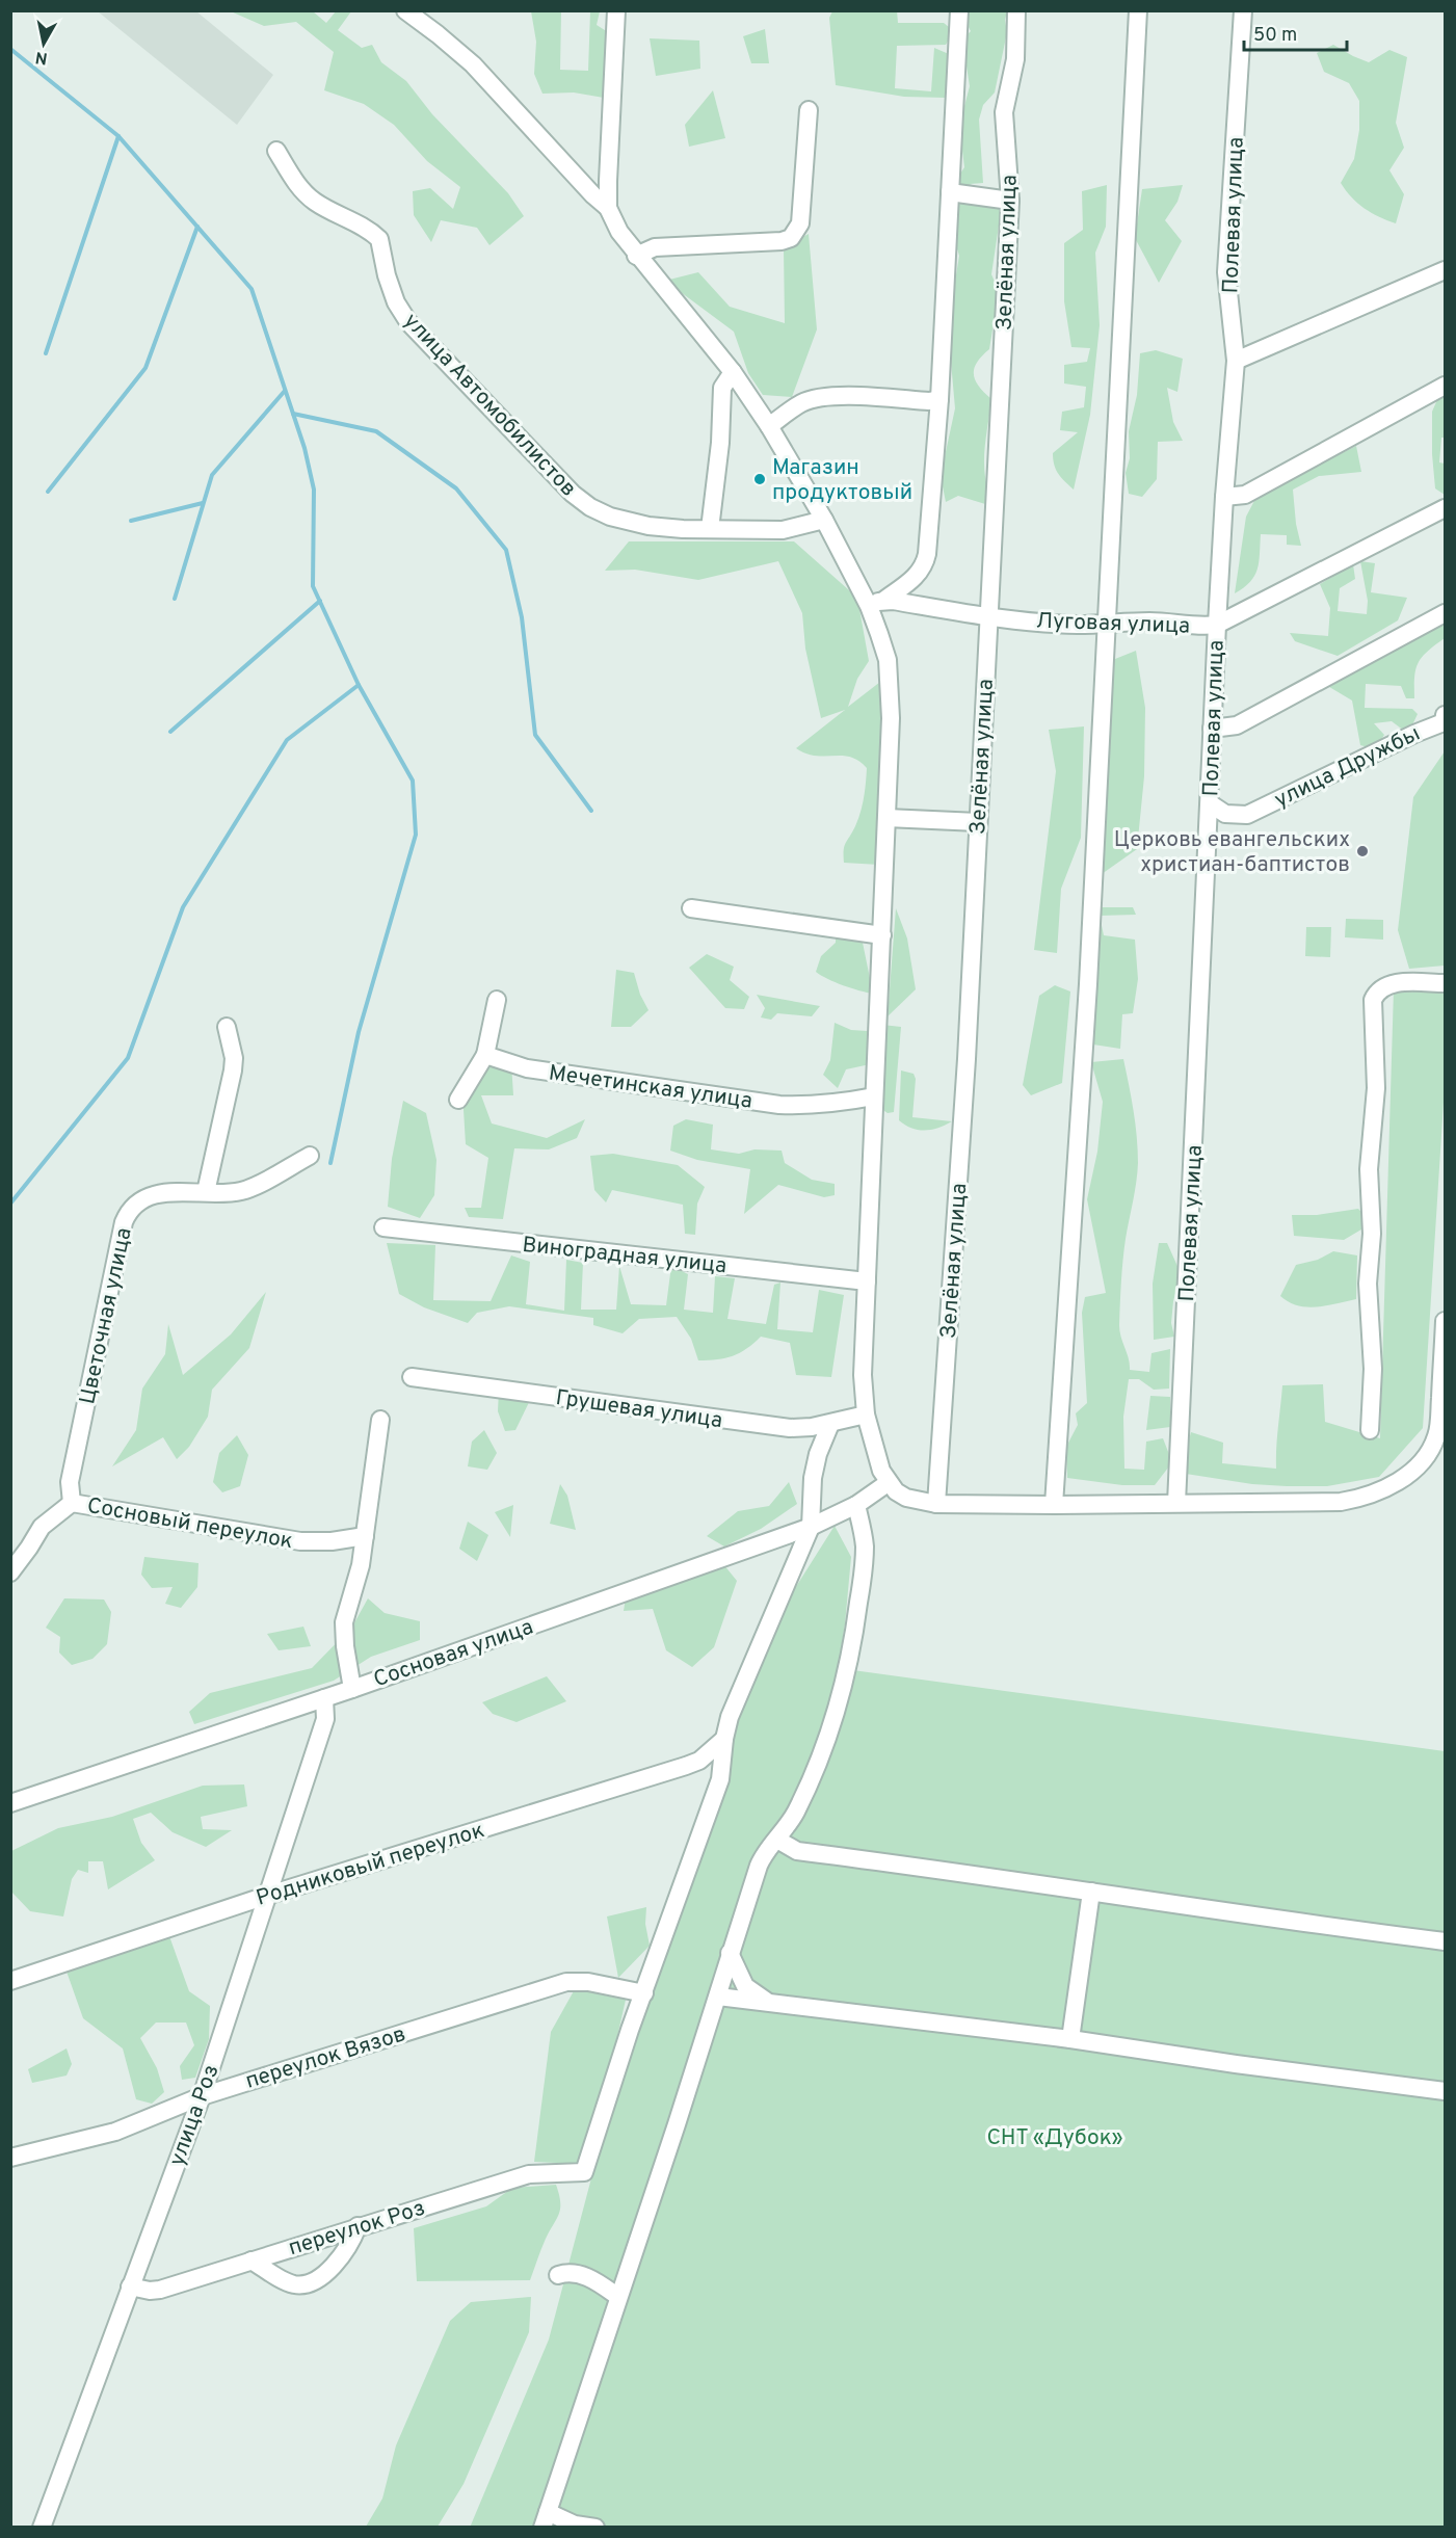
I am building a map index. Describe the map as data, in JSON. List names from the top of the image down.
{
  "streets": {
    "street": [
      "Полевая улица",
      "Зелёная улица",
      "улица Автомобилистов",
      "Луговая улица",
      "улица Дружбы",
      "Мечетинская улица",
      "Виноградная улица",
      "Цветочная улица",
      "Грушевая улица",
      "Сосновый переулок",
      "Сосновая улица",
      "Родниковый переулок",
      "переулок Вязов",
      "улица Роз",
      "переулок Роз"
    ]
  },
  "crossings": [
    ["Полевая улица", "Луговая улица"],
    ["Полевая улица", "улица Дружбы"],
    ["Зелёная улица", "Луговая улица"],
    ["Цветочная улица", "Сосновый переулок"],
    ["Сосновая улица", "улица Роз"],
    ["Родниковый переулок", "улица Роз"],
    ["переулок Вязов", "улица Роз"],
    ["переулок Вязов", "переулок Роз"],
    ["улица Роз", "переулок Роз"]
  ],
  "parks": ["СНТ «Дубок»"],
  "places": ["Магазин продуктовый", "Церковь евангельских христиан-баптистов"],
  "scale_bar": "50 m",
  "north": "bottom"
}
